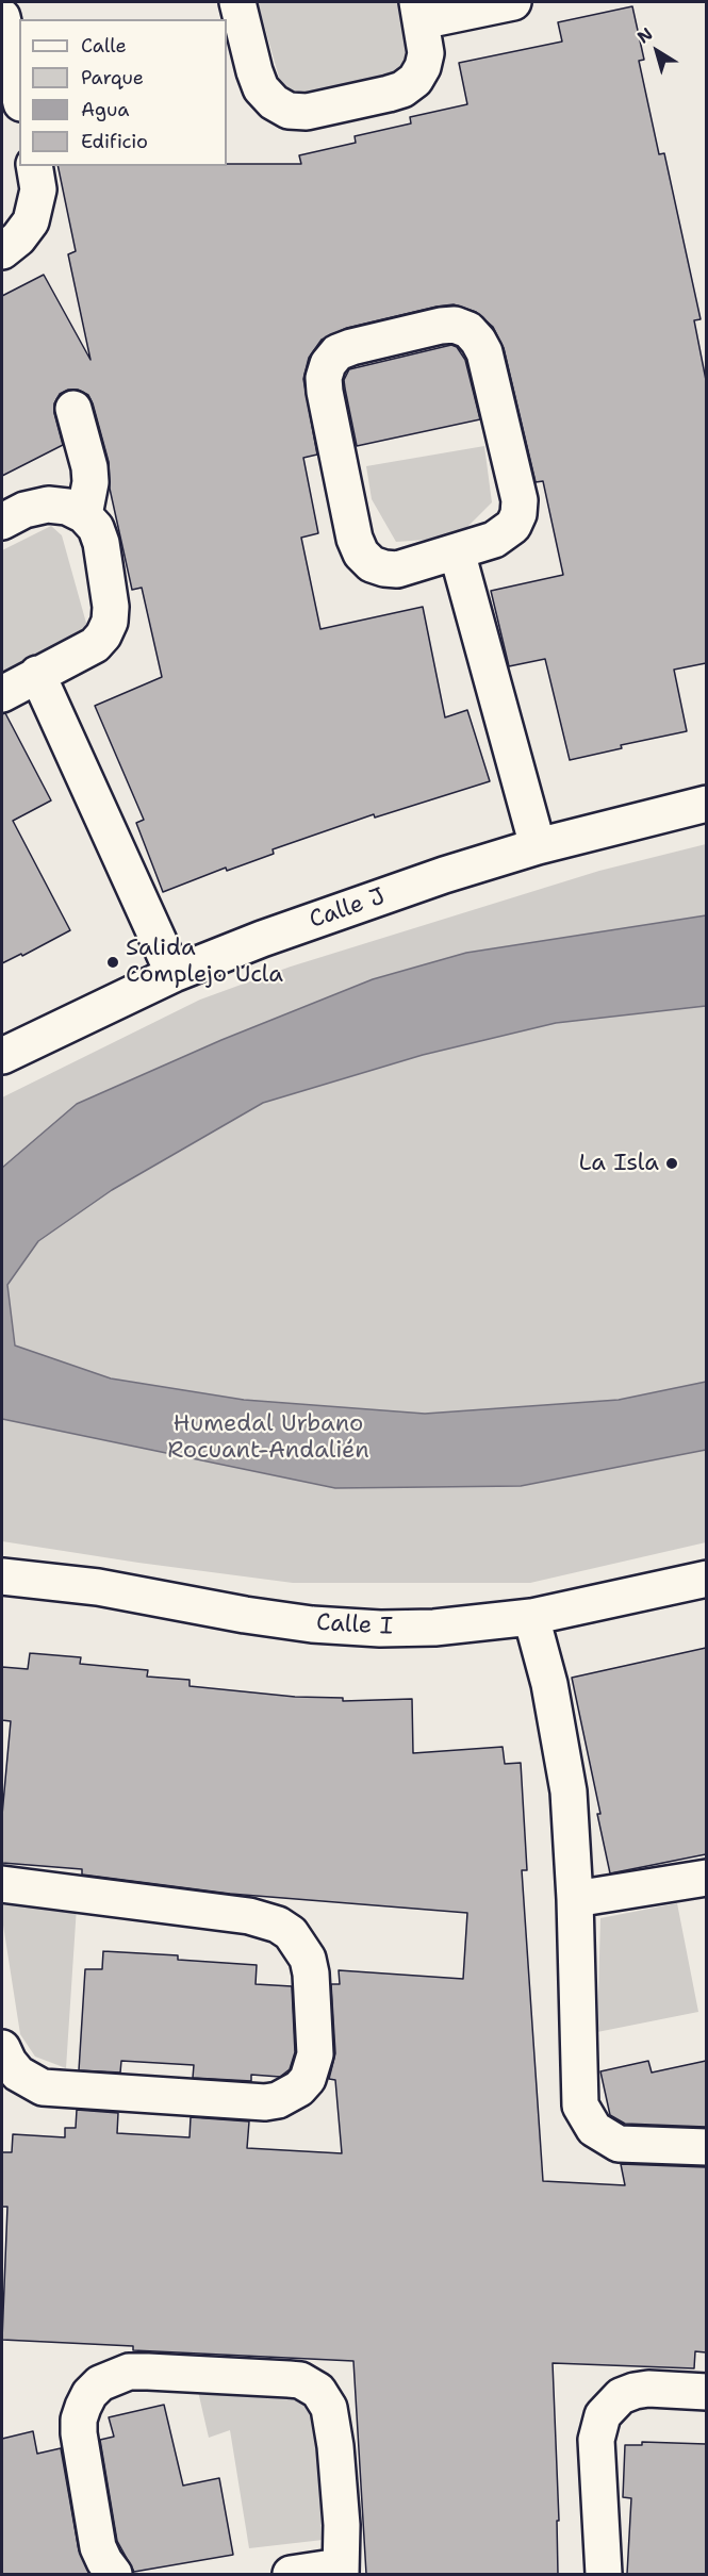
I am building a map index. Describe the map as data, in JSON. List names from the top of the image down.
{
  "streets": {
    "street": ["Calle J", "Calle I"]
  },
  "parks": ["Humedal Urbano Rocuant-Andalién"],
  "places": ["Salida Complejo Ucla", "La Isla"],
  "legend": [
    "Calle",
    "Parque",
    "Agua",
    "Edificio"
  ],
  "north": "top left"
}
